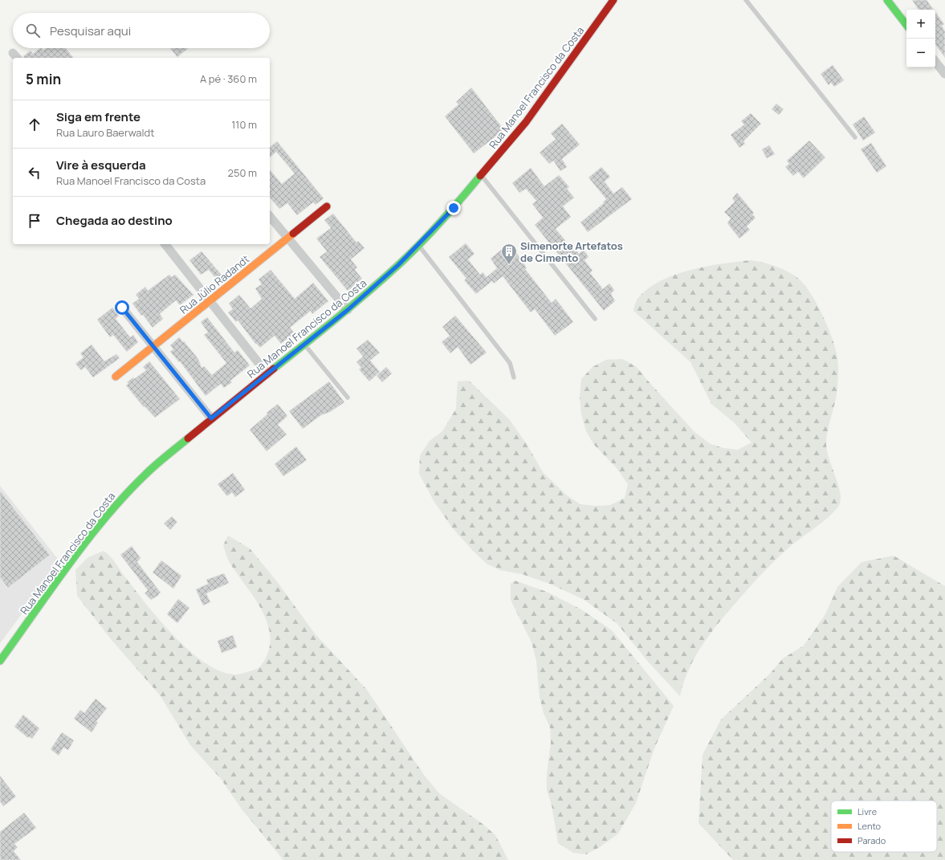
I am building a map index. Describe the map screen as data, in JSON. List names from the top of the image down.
{
  "streets": {
    "main road": ["Rua Manoel Francisco da Costa", "Rua Júlio Radandt"]
  },
  "places": {
    "building": ["Simenorte Artefatos de Cimento"]
  },
  "legend": ["Livre", "Lento", "Parado"],
  "page": {
    "map_buttons": ["+", "−"],
    "search": "Pesquisar aqui",
    "heading": ["5 min", "A pé · 360 m"],
    "list": [
      ["Siga em frente", "Rua Lauro Baerwaldt", "110 m"],
      ["Vire à esquerda", "Rua Manoel Francisco da Costa", "250 m"],
      "Chegada ao destino"
    ]
  }
}
